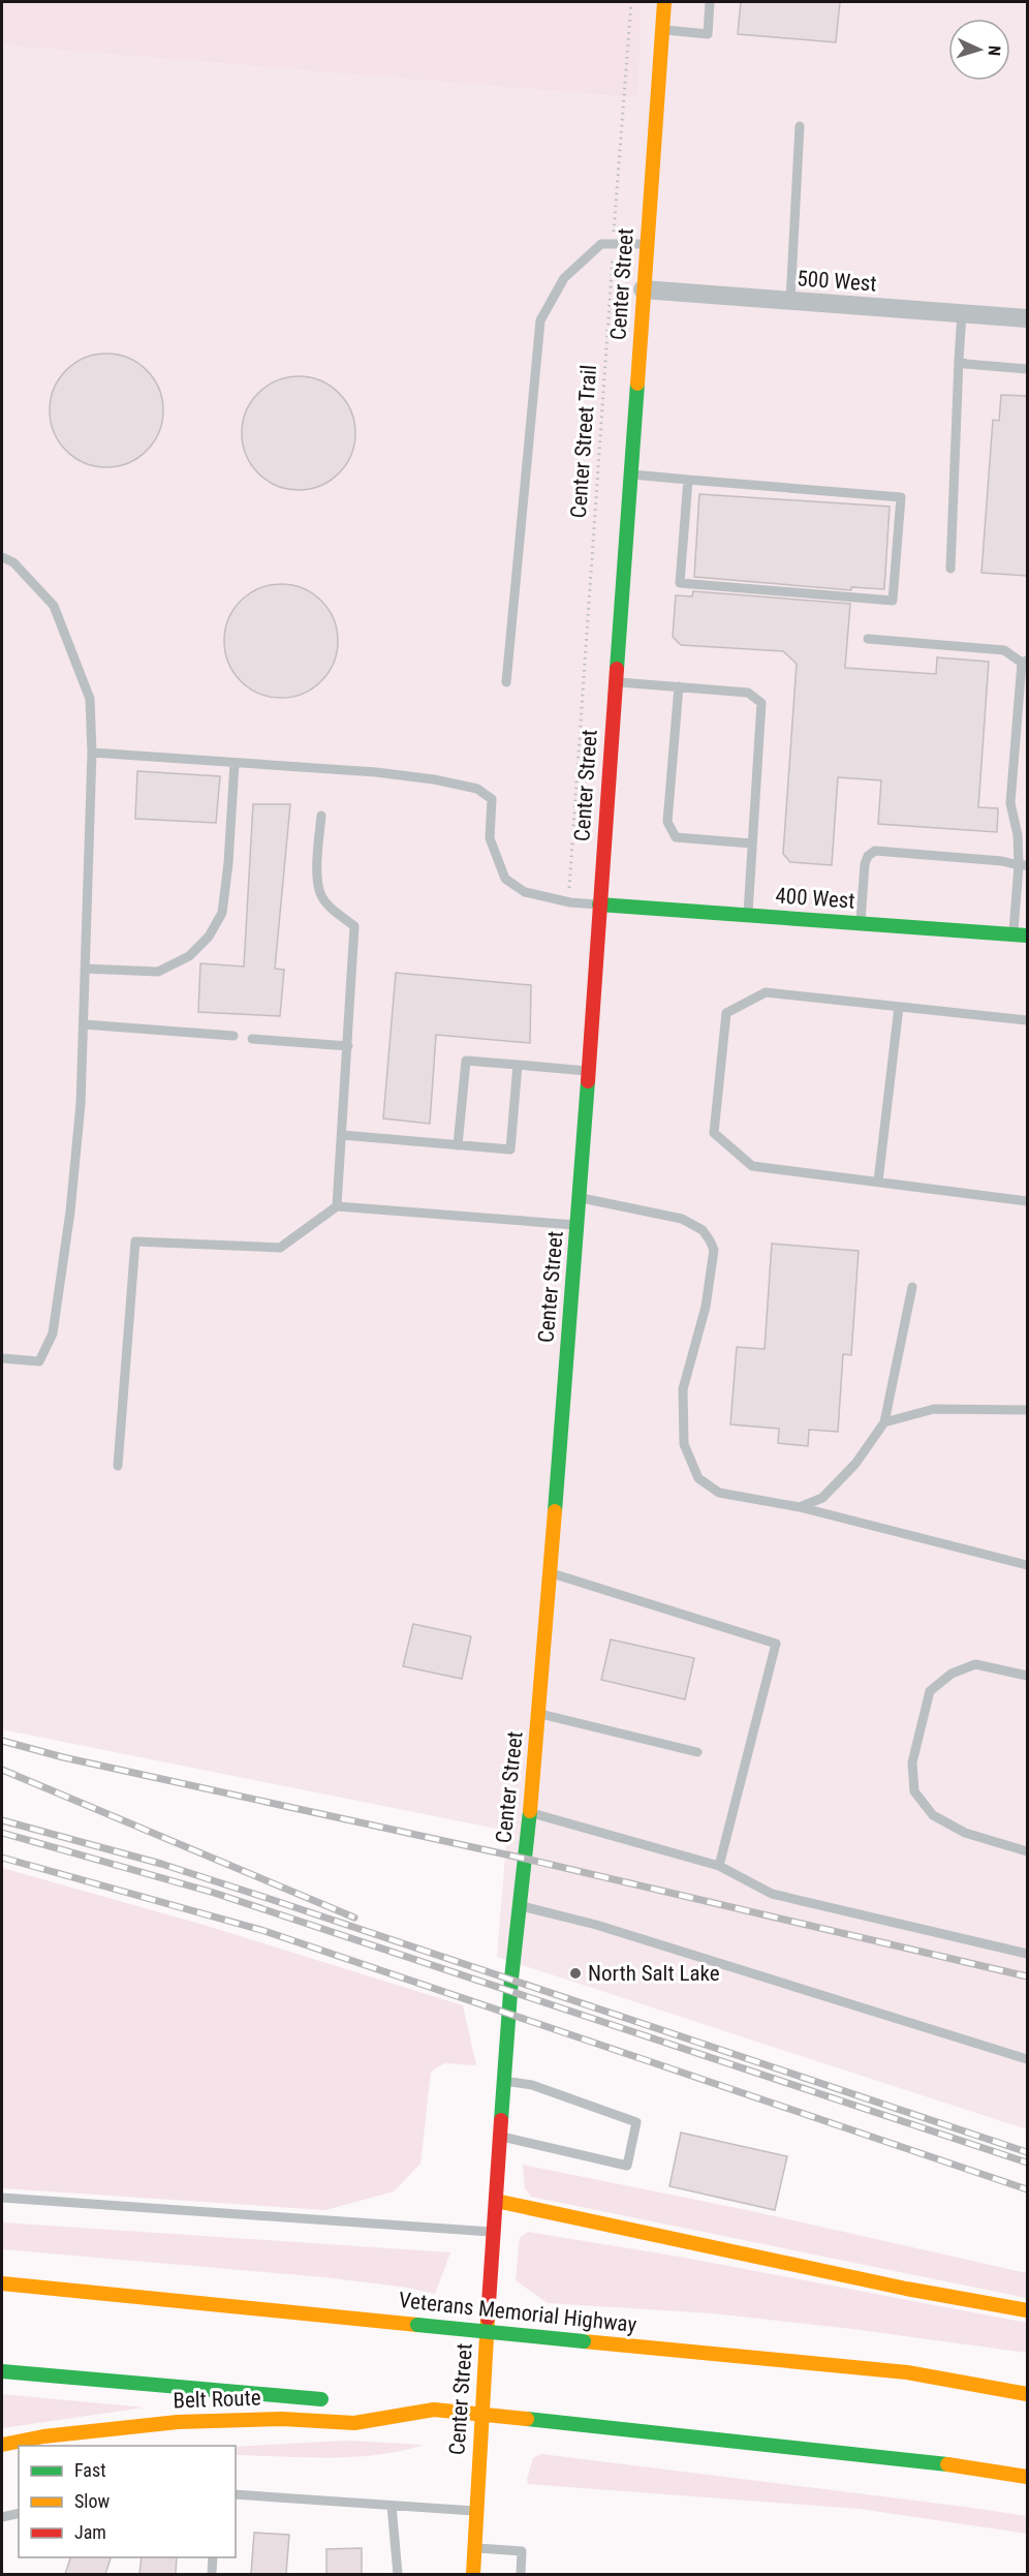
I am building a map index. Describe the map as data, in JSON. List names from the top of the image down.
{
  "streets": {
    "main road": [
      "Center Street",
      "400 West",
      "Veterans Memorial Highway",
      "Belt Route"
    ],
    "street": ["500 West"],
    "path": ["Center Street Trail"]
  },
  "crossings": [
    ["500 West", "Center Street"],
    ["Center Street", "400 West"]
  ],
  "places": ["North Salt Lake"],
  "legend": ["Fast", "Slow", "Jam"],
  "north": "right"
}
